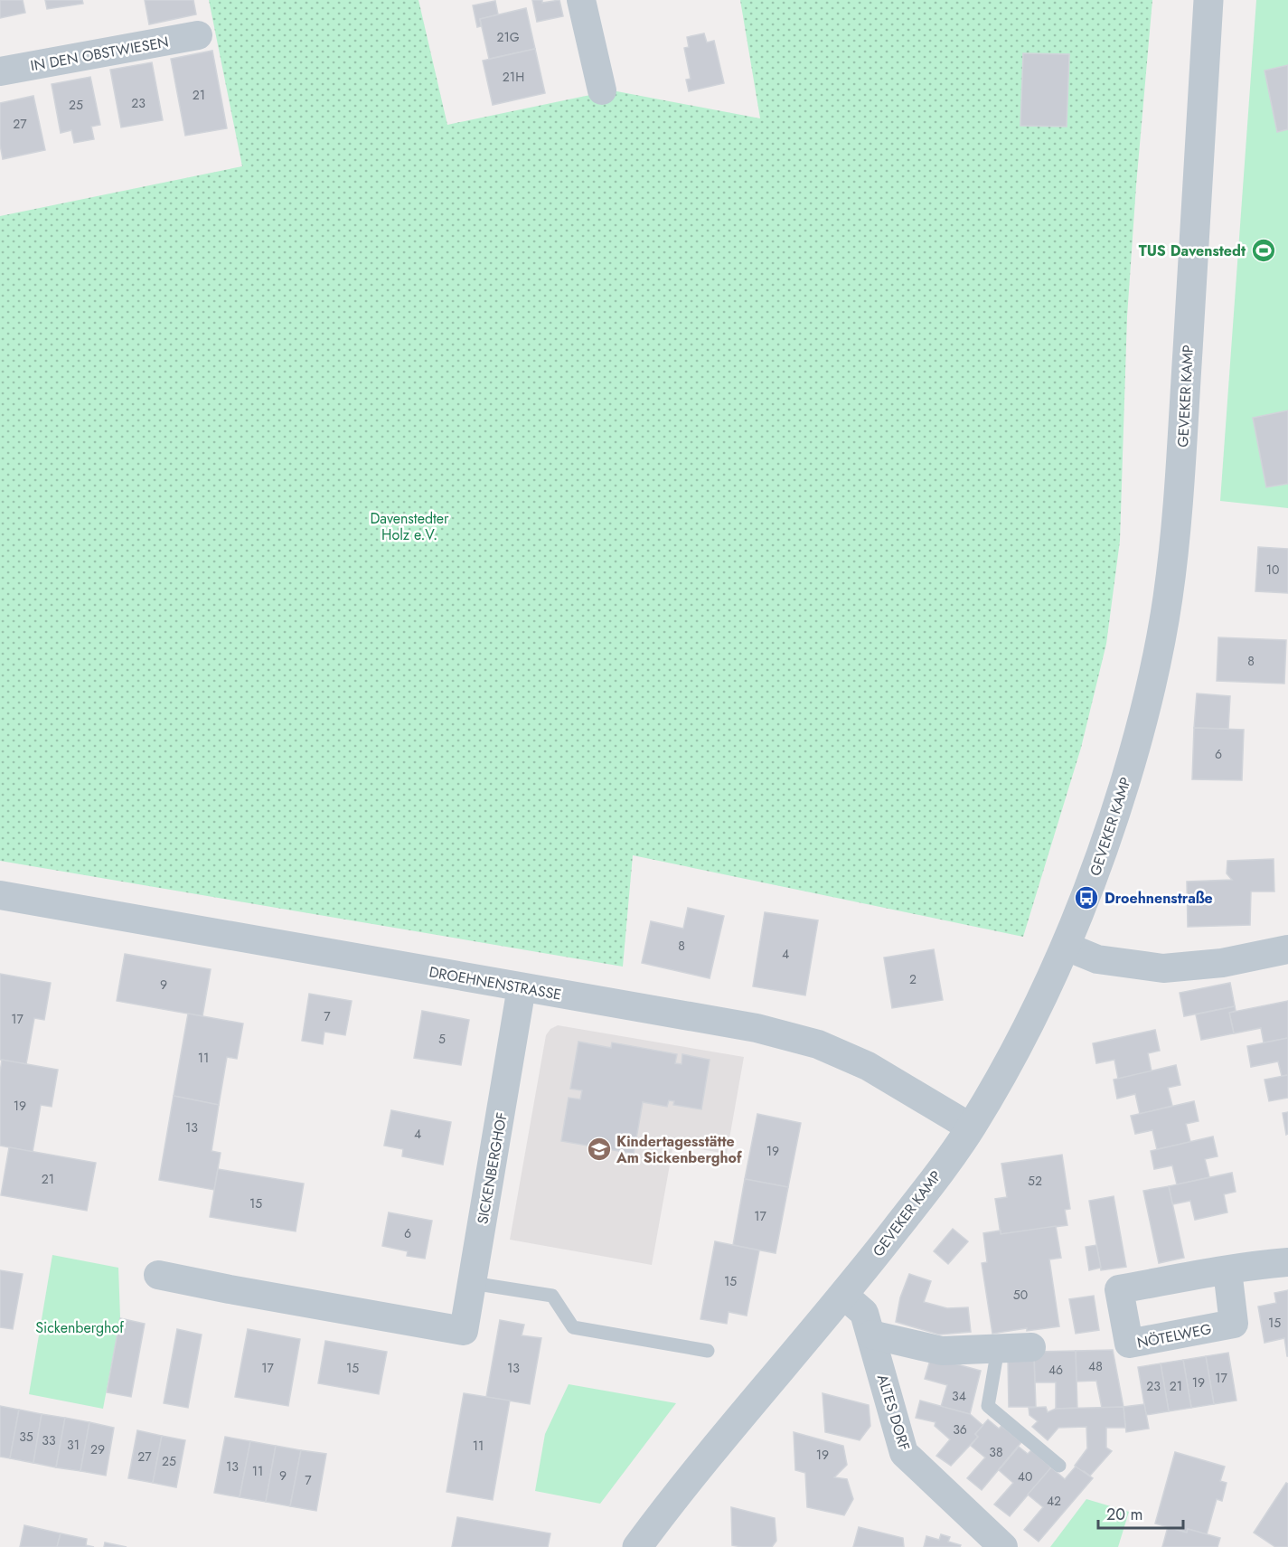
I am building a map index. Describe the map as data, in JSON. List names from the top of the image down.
{
  "streets": {
    "street": [
      "IN DEN OBSTWIESEN",
      "GEVEKER KAMP",
      "DROEHNENSTRASSE",
      "SICKENBERGHOF",
      "ALTES DORF"
    ]
  },
  "crossings": [
    ["GEVEKER KAMP", "DROEHNENSTRASSE"],
    ["GEVEKER KAMP", "ALTES DORF"],
    ["DROEHNENSTRASSE", "SICKENBERGHOF"]
  ],
  "parks": ["Davenstedter Holz e.V.", "Sickenberghof"],
  "places": {
    "sports": ["TUS Davenstedt"],
    "bus stop": ["Droehnenstraße"],
    "school or university": ["Kindertagesstätte Am Sickenberghof"]
  },
  "house_numbers": [
    "21G",
    "21H",
    "21",
    "23",
    "25",
    "27",
    "10",
    "8",
    "6",
    "8",
    "4",
    "2",
    "9",
    "7",
    "17",
    "5",
    "11",
    "19",
    "13",
    "4",
    "19",
    "21",
    "52",
    "15",
    "17",
    "6",
    "15",
    "50",
    "15",
    "48",
    "17",
    "15",
    "13",
    "46",
    "17",
    "19",
    "23",
    "21",
    "34",
    "36",
    "35",
    "33",
    "31",
    "11",
    "29",
    "38",
    "19",
    "27",
    "25",
    "13",
    "11",
    "9",
    "40",
    "7",
    "42"
  ],
  "scale_bar": "20 m"
}
